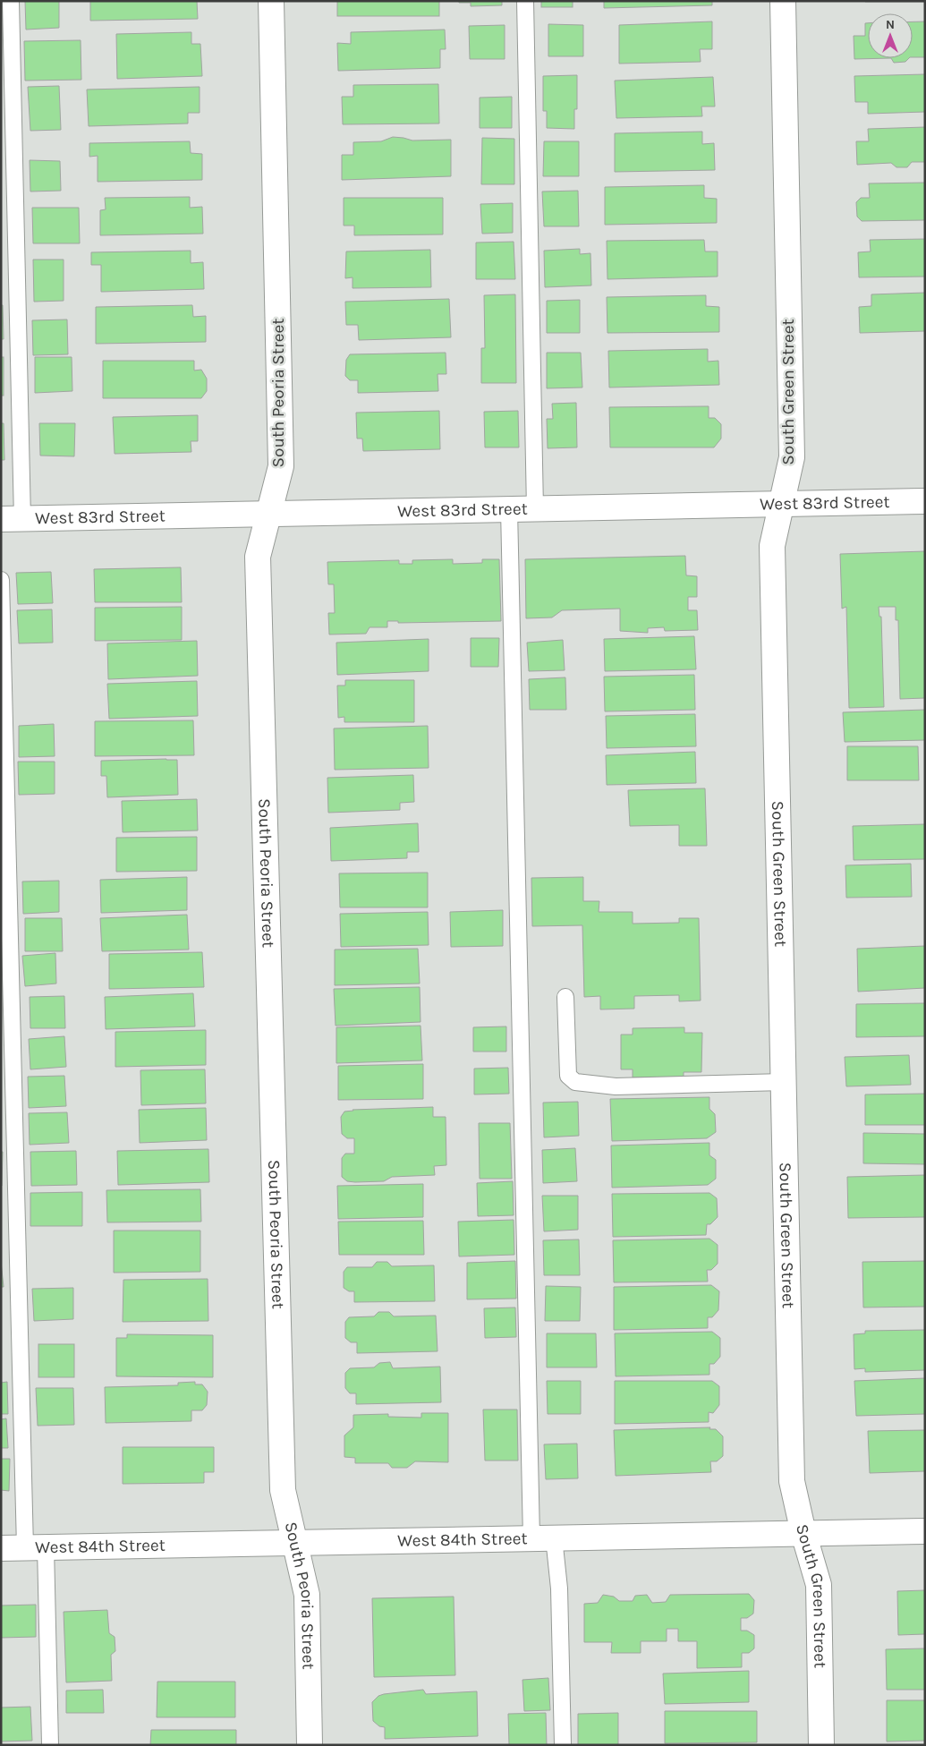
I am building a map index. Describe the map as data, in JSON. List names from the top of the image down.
{
  "streets": {
    "street": [
      "South Green Street",
      "South Peoria Street",
      "West 83rd Street",
      "West 84th Street"
    ]
  },
  "crossings": [
    ["South Green Street", "West 83rd Street"],
    ["South Green Street", "West 84th Street"],
    ["South Peoria Street", "West 83rd Street"],
    ["South Peoria Street", "West 84th Street"]
  ],
  "north": "top"
}
